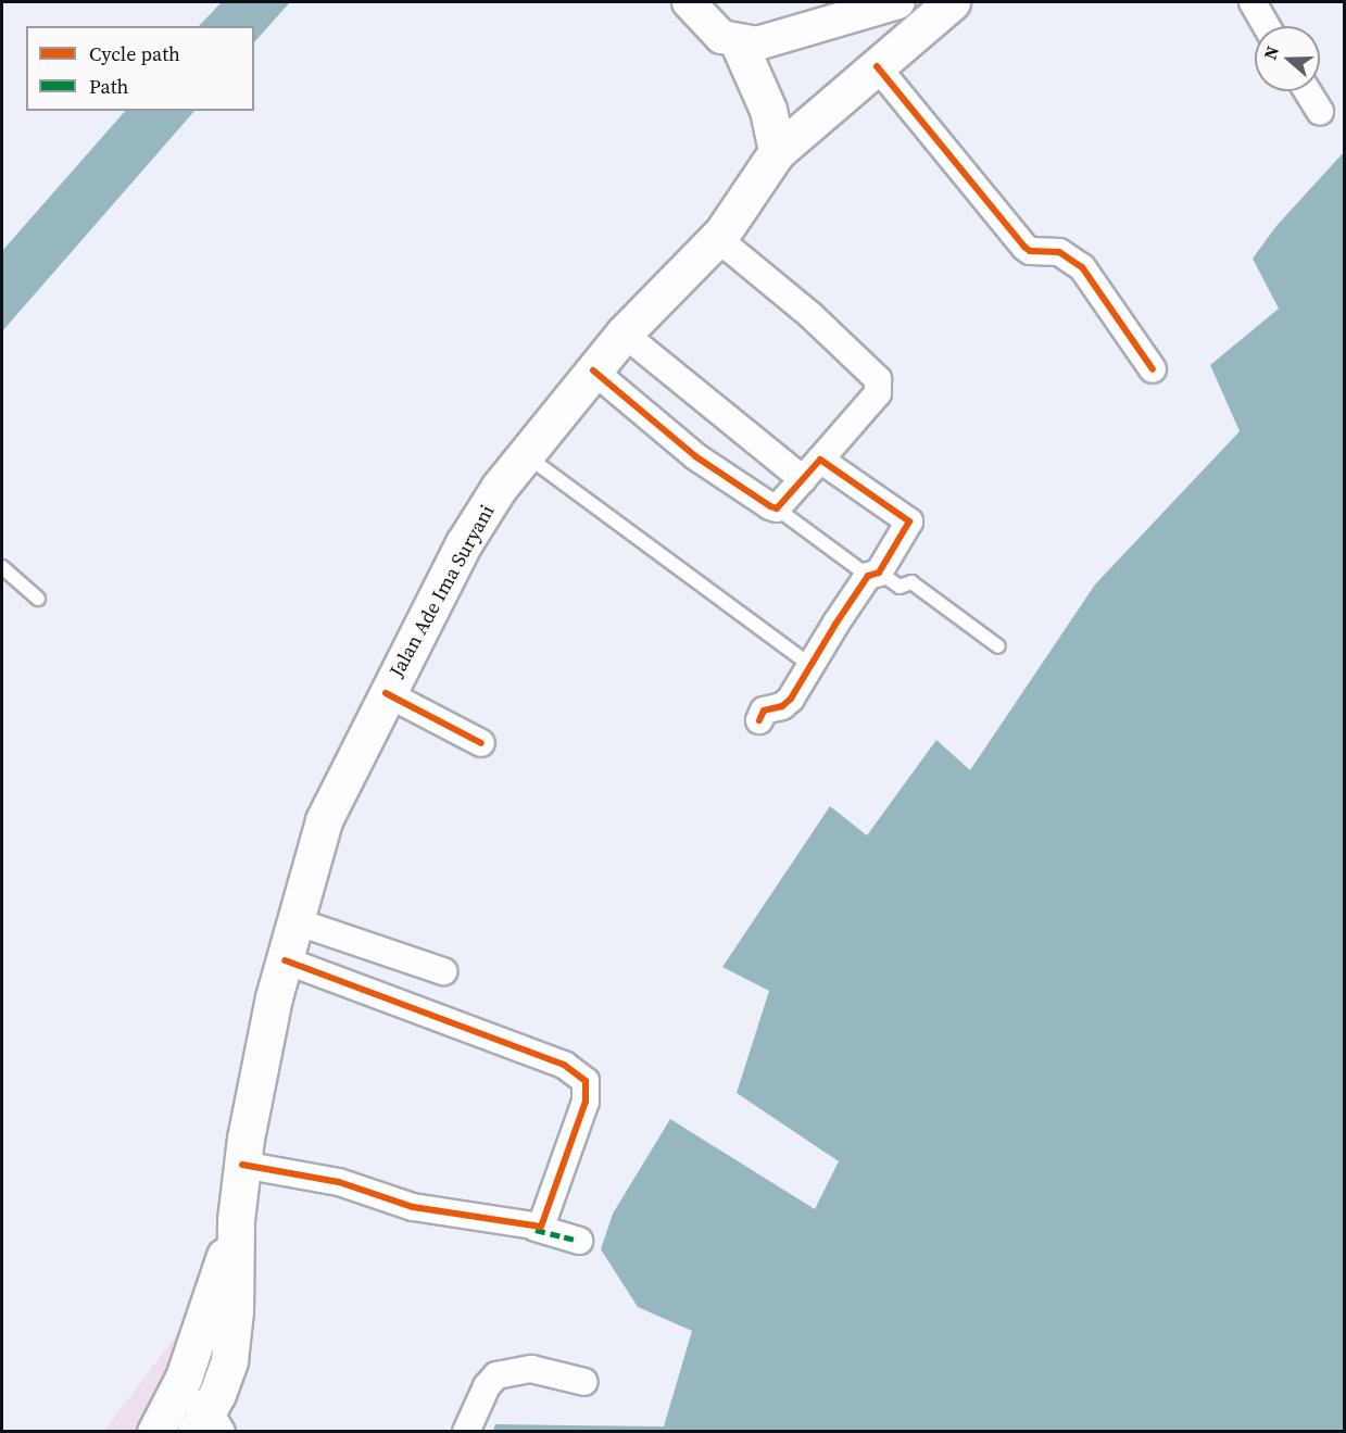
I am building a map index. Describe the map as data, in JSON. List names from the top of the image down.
{
  "streets": {
    "main road": ["Jalan Ade Ima Suryani"]
  },
  "legend": ["Cycle path", "Path"],
  "north": "left"
}
